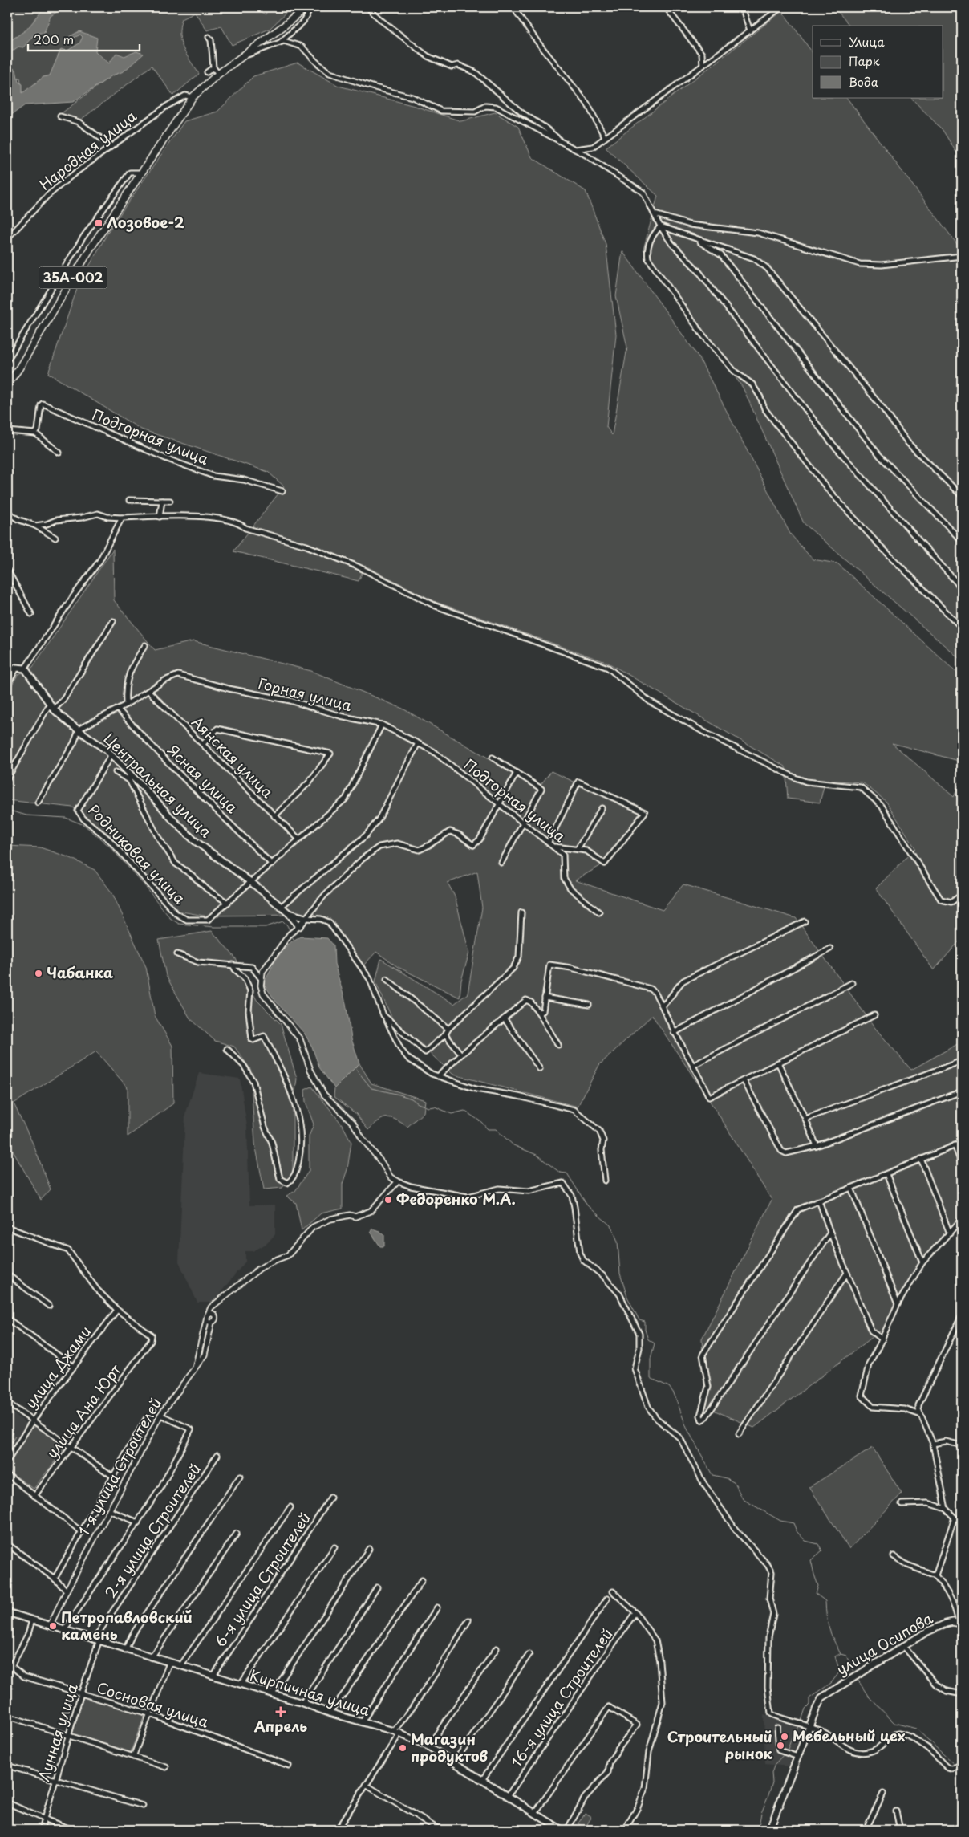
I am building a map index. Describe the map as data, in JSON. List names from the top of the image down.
{
  "streets": {
    "main road": [
      "35А-002",
      "Центральная улица",
      "улица Осипова",
      "Кирпичная улица"
    ],
    "street": [
      "Народная улица",
      "Подгорная улица",
      "Горная улица",
      "Аянская улица",
      "Ясная улица",
      "Родниковая улица",
      "улица Джами",
      "улица Ана Юрт",
      "1-я улица Строителей",
      "2-я улица Строителей",
      "6-я улица Строителей",
      "16-я улица Строителей",
      "Сосновая улица",
      "Лунная улица"
    ]
  },
  "crossings": [
    ["Народная улица", "35А-002"],
    ["Подгорная улица", "Горная улица"],
    ["Горная улица", "Аянская улица"],
    ["Горная улица", "Ясная улица"],
    ["Горная улица", "Центральная улица"],
    ["Горная улица", "Родниковая улица"],
    ["Аянская улица", "Родниковая улица"],
    ["Ясная улица", "Родниковая улица"],
    ["Центральная улица", "Родниковая улица"],
    ["улица Джами", "улица Ана Юрт"],
    ["1-я улица Строителей", "Кирпичная улица"],
    ["2-я улица Строителей", "Кирпичная улица"],
    ["2-я улица Строителей", "Лунная улица"],
    ["6-я улица Строителей", "Кирпичная улица"],
    ["Кирпичная улица", "16-я улица Строителей"],
    ["Кирпичная улица", "Лунная улица"],
    ["Сосновая улица", "Лунная улица"]
  ],
  "places": {
    "transit": ["Лозовое-2"],
    "other": [
      "Чабанка",
      "Федоренко М.А.",
      "Петропавловский камень",
      "Мебельный цех",
      "Строительный рынок",
      "Магазин продуктов"
    ],
    "health": ["Апрель"]
  },
  "legend": ["Улица", "Парк", "Вода"],
  "scale_bar": "200 m"
}
